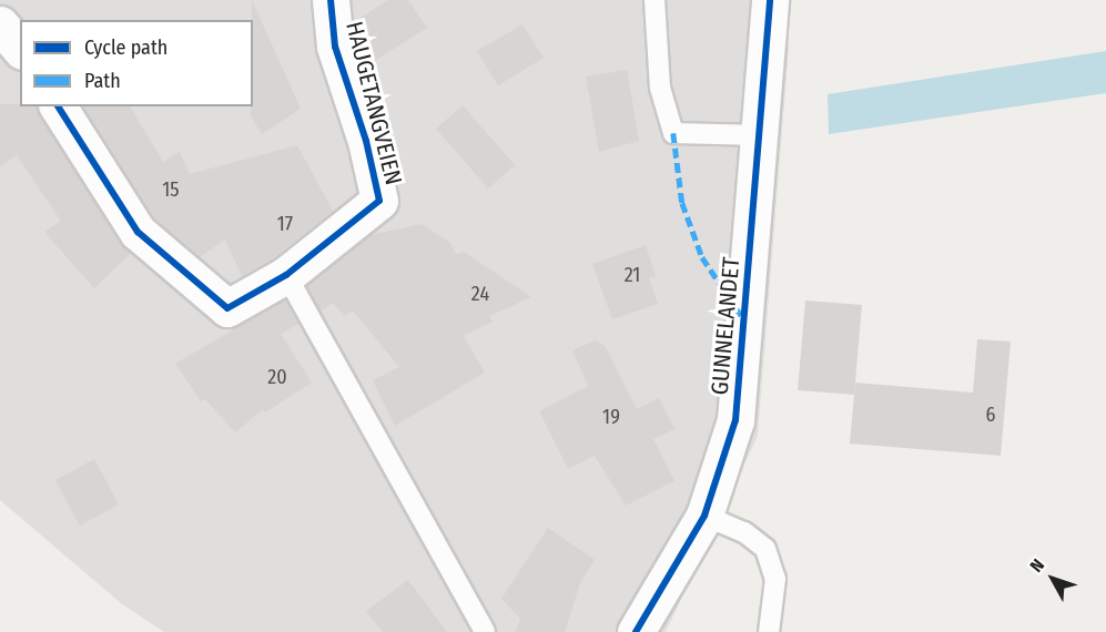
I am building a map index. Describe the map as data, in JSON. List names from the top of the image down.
{
  "streets": {
    "street": ["HAUGETANGVEIEN", "GUNNELANDET"]
  },
  "house_numbers": [
    "15",
    "17",
    "21",
    "24",
    "20",
    "6",
    "19"
  ],
  "legend": ["Cycle path", "Path"],
  "north": "top left"
}
